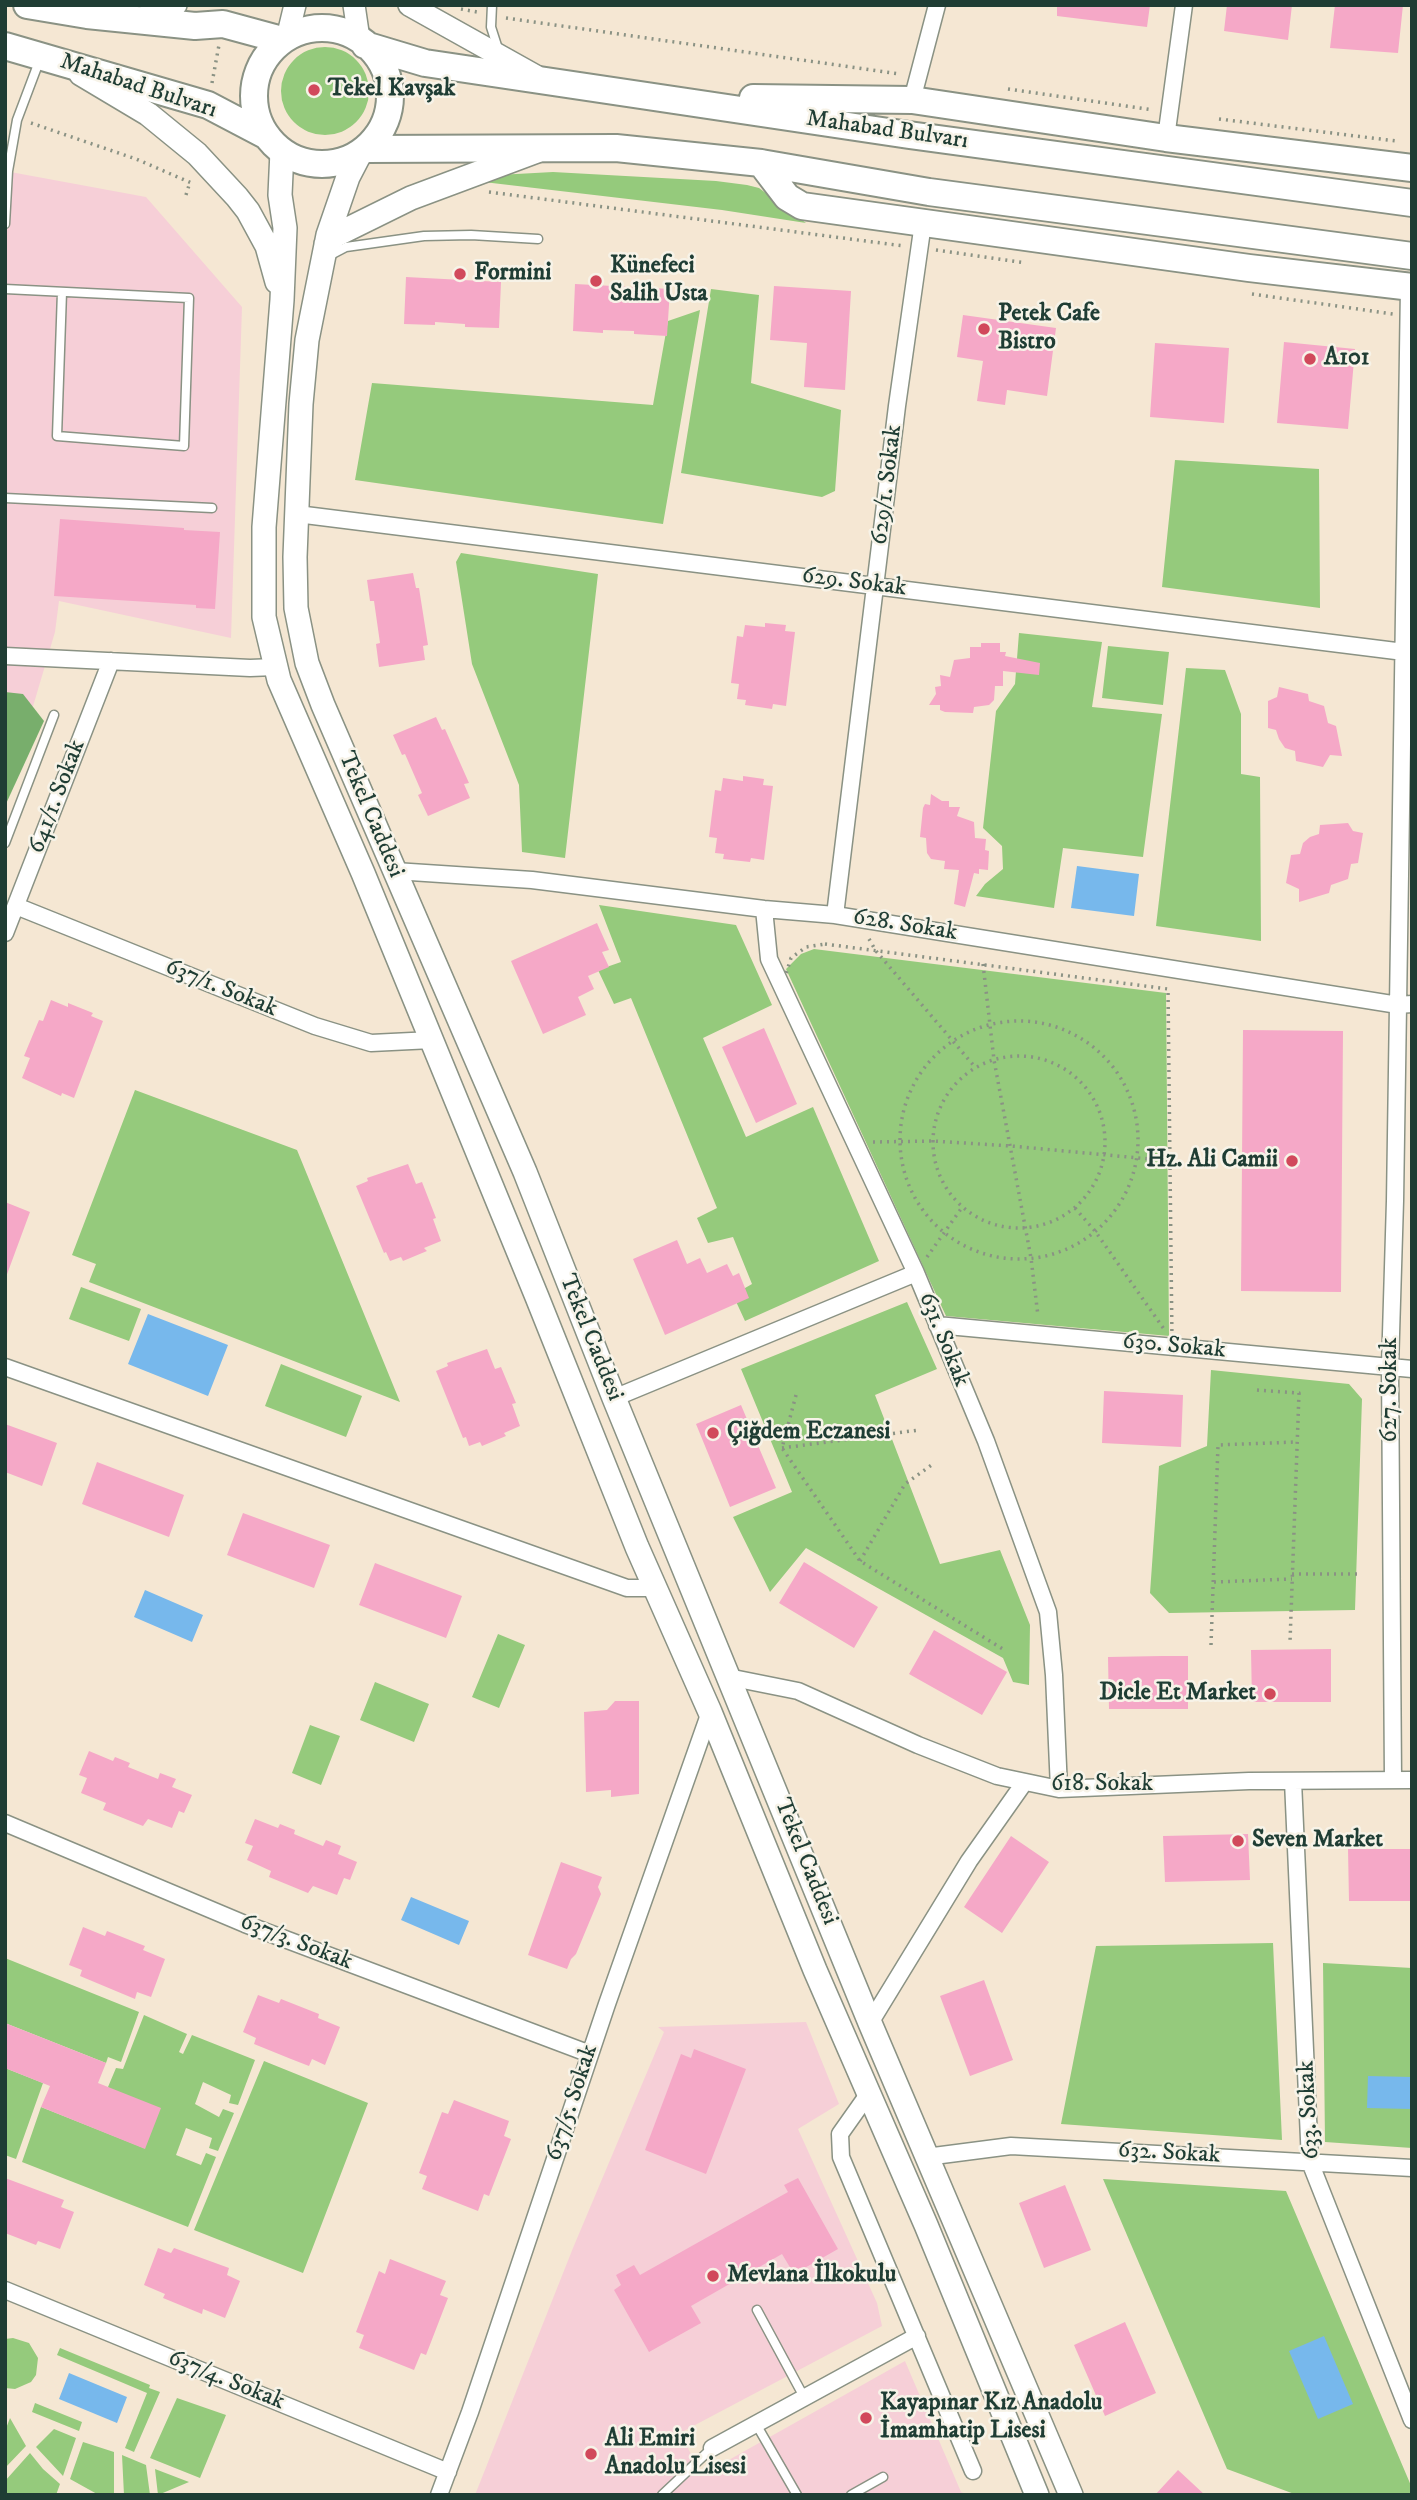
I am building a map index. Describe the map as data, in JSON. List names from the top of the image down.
{
  "streets": {
    "main road": ["Mahabad Bulvarı", "Tekel Caddesi"],
    "street": [
      "629/1. Sokak",
      "629. Sokak",
      "641/1. Sokak",
      "628. Sokak",
      "637/1. Sokak",
      "631. Sokak",
      "630. Sokak",
      "627. Sokak",
      "618. Sokak",
      "637/3. Sokak",
      "637/5. Sokak",
      "633. Sokak",
      "632. Sokak",
      "637/4. Sokak"
    ]
  },
  "crossings": [
    ["Mahabad Bulvarı", "Tekel Caddesi"],
    ["629/1. Sokak", "629. Sokak"],
    ["629/1. Sokak", "628. Sokak"],
    ["629. Sokak", "Tekel Caddesi"],
    ["629. Sokak", "627. Sokak"],
    ["641/1. Sokak", "637/1. Sokak"],
    ["Tekel Caddesi", "628. Sokak"],
    ["Tekel Caddesi", "618. Sokak"],
    ["Tekel Caddesi", "632. Sokak"],
    ["628. Sokak", "631. Sokak"],
    ["628. Sokak", "627. Sokak"],
    ["631. Sokak", "630. Sokak"],
    ["631. Sokak", "618. Sokak"],
    ["630. Sokak", "627. Sokak"],
    ["627. Sokak", "618. Sokak"],
    ["618. Sokak", "633. Sokak"],
    ["637/3. Sokak", "637/5. Sokak"],
    ["637/5. Sokak", "637/4. Sokak"],
    ["633. Sokak", "632. Sokak"]
  ],
  "places": [
    "Tekel Kavşak",
    "Formini",
    "Künefeci Salih Usta",
    "Petek Cafe Bistro",
    "A101",
    "Hz. Ali Camii",
    "Çiğdem Eczanesi",
    "Dicle Et Market",
    "Seven Market",
    "Mevlana İlkokulu",
    "Kayapınar Kız Anadolu İmamhatip Lisesi",
    "Ali Emiri Anadolu Lisesi"
  ]
}
